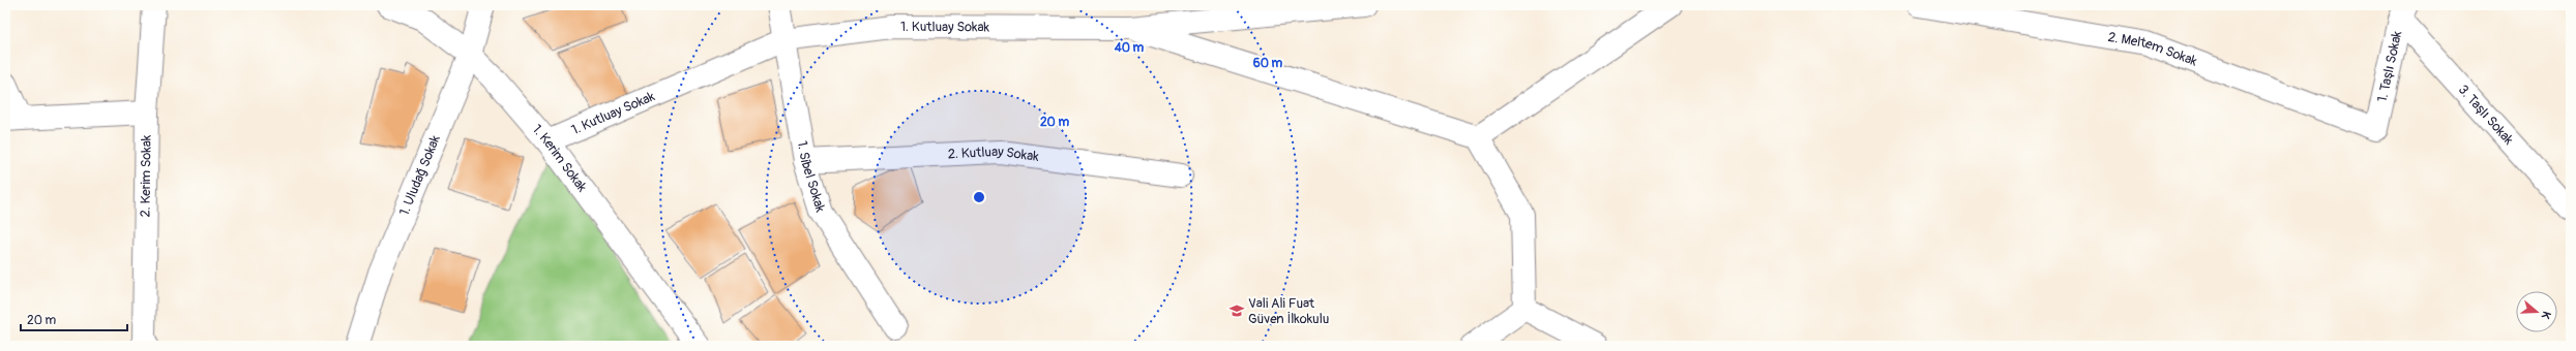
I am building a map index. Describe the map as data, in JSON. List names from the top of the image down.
{
  "streets": {
    "street": [
      "1. Kutluay Sokak",
      "2. Meltem Sokak",
      "1. Taşlı Sokak",
      "3. Taşlı Sokak",
      "2. Kutluay Sokak",
      "1. Kerim Sokak",
      "2. Kerim Sokak",
      "1. Uludağ Sokak",
      "1. Sibel Sokak"
    ]
  },
  "crossings": [
    ["1. Kutluay Sokak", "1. Kerim Sokak"],
    ["1. Kutluay Sokak", "1. Sibel Sokak"],
    ["2. Meltem Sokak", "1. Taşlı Sokak"],
    ["1. Taşlı Sokak", "3. Taşlı Sokak"],
    ["2. Kutluay Sokak", "1. Sibel Sokak"],
    ["1. Kerim Sokak", "1. Uludağ Sokak"]
  ],
  "places": {
    "school or university": ["Vali Ali Fuat Güven İlkokulu"]
  },
  "scale_bar": "20 m",
  "north": "right",
  "rings": ["40 m", "60 m", "20 m"]
}
